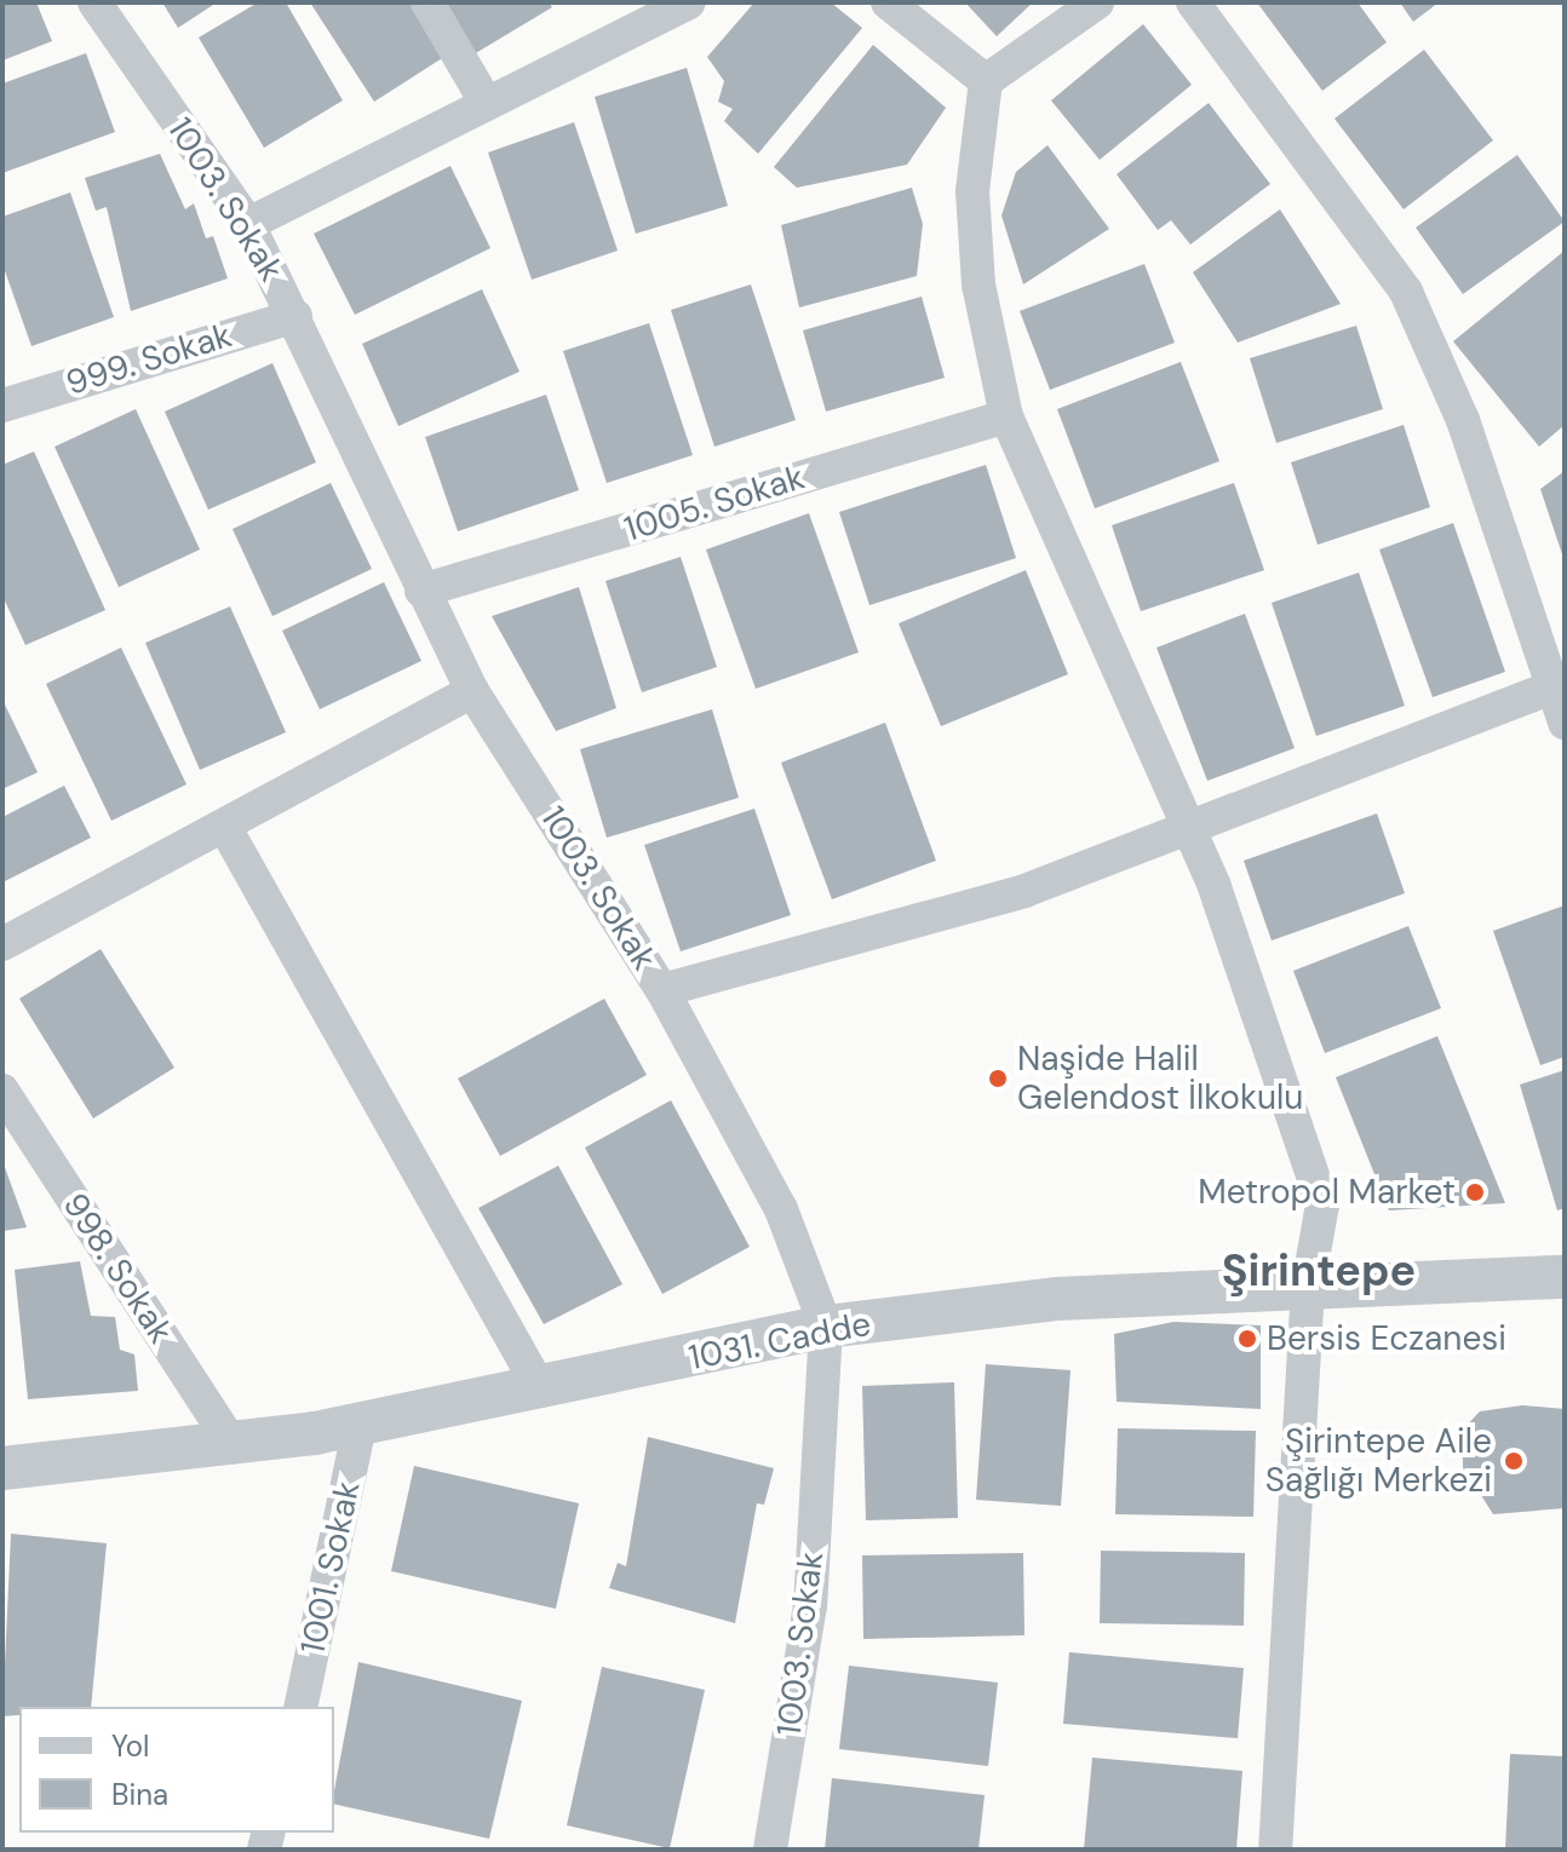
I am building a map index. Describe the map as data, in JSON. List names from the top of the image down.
{
  "streets": {
    "street": [
      "1003. Sokak",
      "999. Sokak",
      "1005. Sokak",
      "998. Sokak",
      "1031. Cadde",
      "1001. Sokak"
    ]
  },
  "crossings": [
    ["1003. Sokak", "999. Sokak"],
    ["1003. Sokak", "1005. Sokak"],
    ["1003. Sokak", "1031. Cadde"],
    ["998. Sokak", "1031. Cadde"],
    ["1031. Cadde", "1001. Sokak"]
  ],
  "districts": ["Şirintepe"],
  "places": [
    "Naşide Halil Gelendost İlkokulu",
    "Metropol Market",
    "Bersis Eczanesi",
    "Şirintepe Aile Sağlığı Merkezi"
  ],
  "legend": ["Yol", "Bina"]
}
